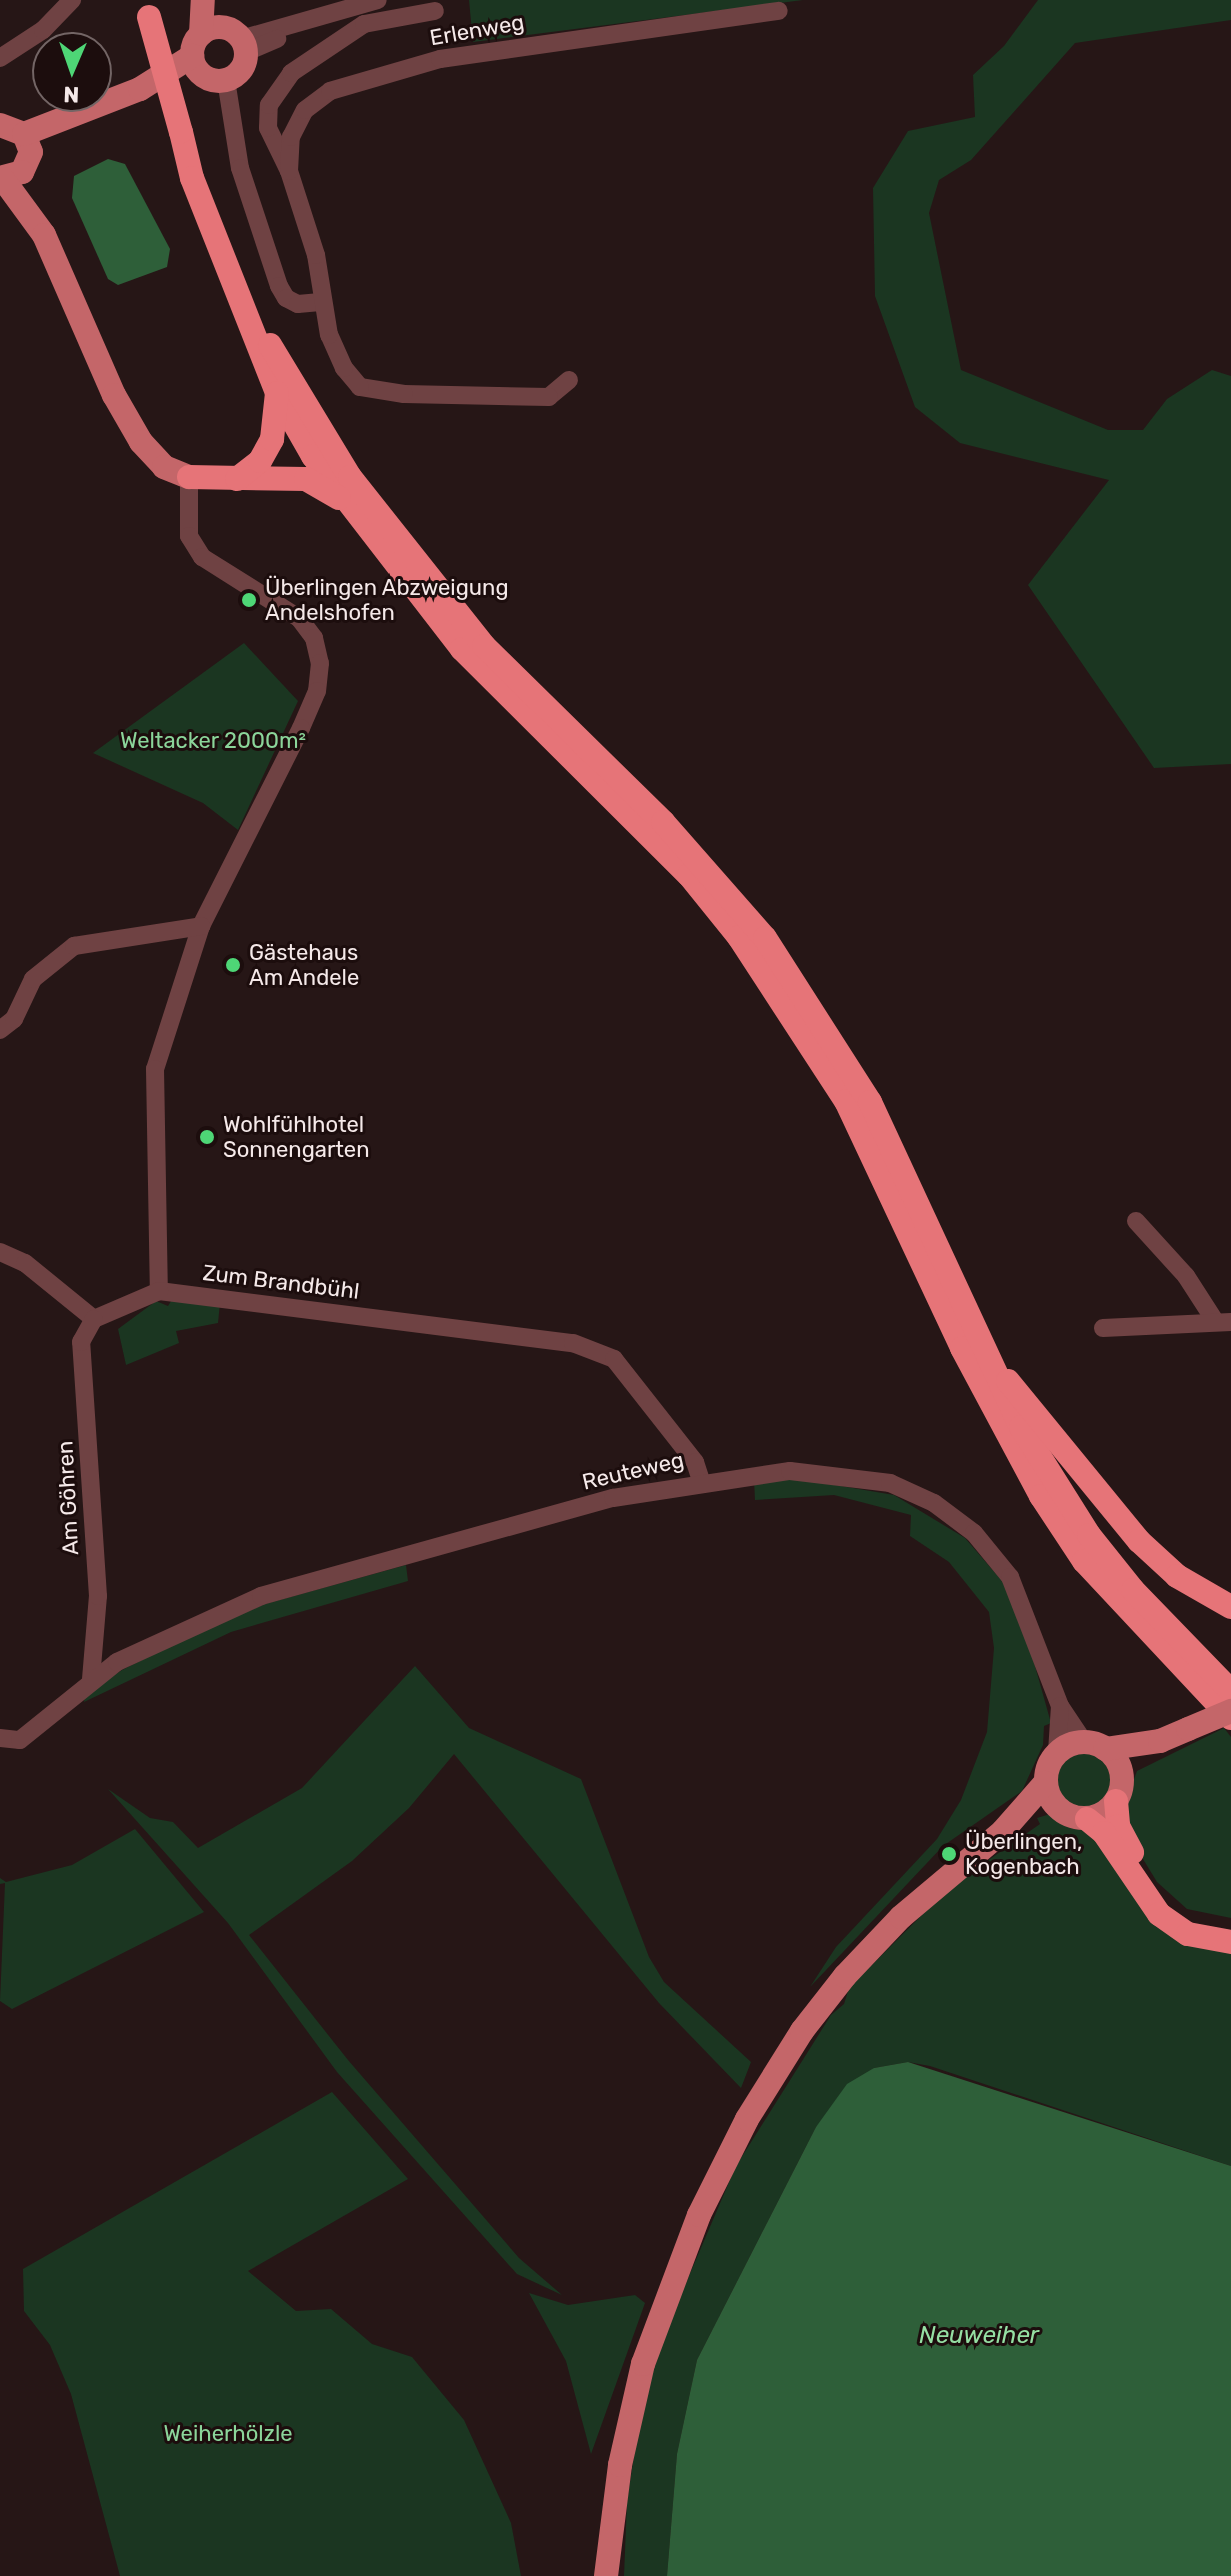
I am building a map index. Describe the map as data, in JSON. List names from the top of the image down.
{
  "streets": {
    "street": [
      "Erlenweg",
      "Zum Brandbühl",
      "Reuteweg",
      "Am Göhren"
    ]
  },
  "crossings": [
    ["Zum Brandbühl", "Reuteweg"],
    ["Reuteweg", "Am Göhren"]
  ],
  "water": ["Neuweiher"],
  "parks": ["Weltacker 2000m²", "Weiherhölzle"],
  "places": [
    "Überlingen Abzweigung Andelshofen",
    "Gästehaus Am Andele",
    "Wohlfühlhotel Sonnengarten",
    "Überlingen, Kogenbach"
  ],
  "north": "bottom"
}
